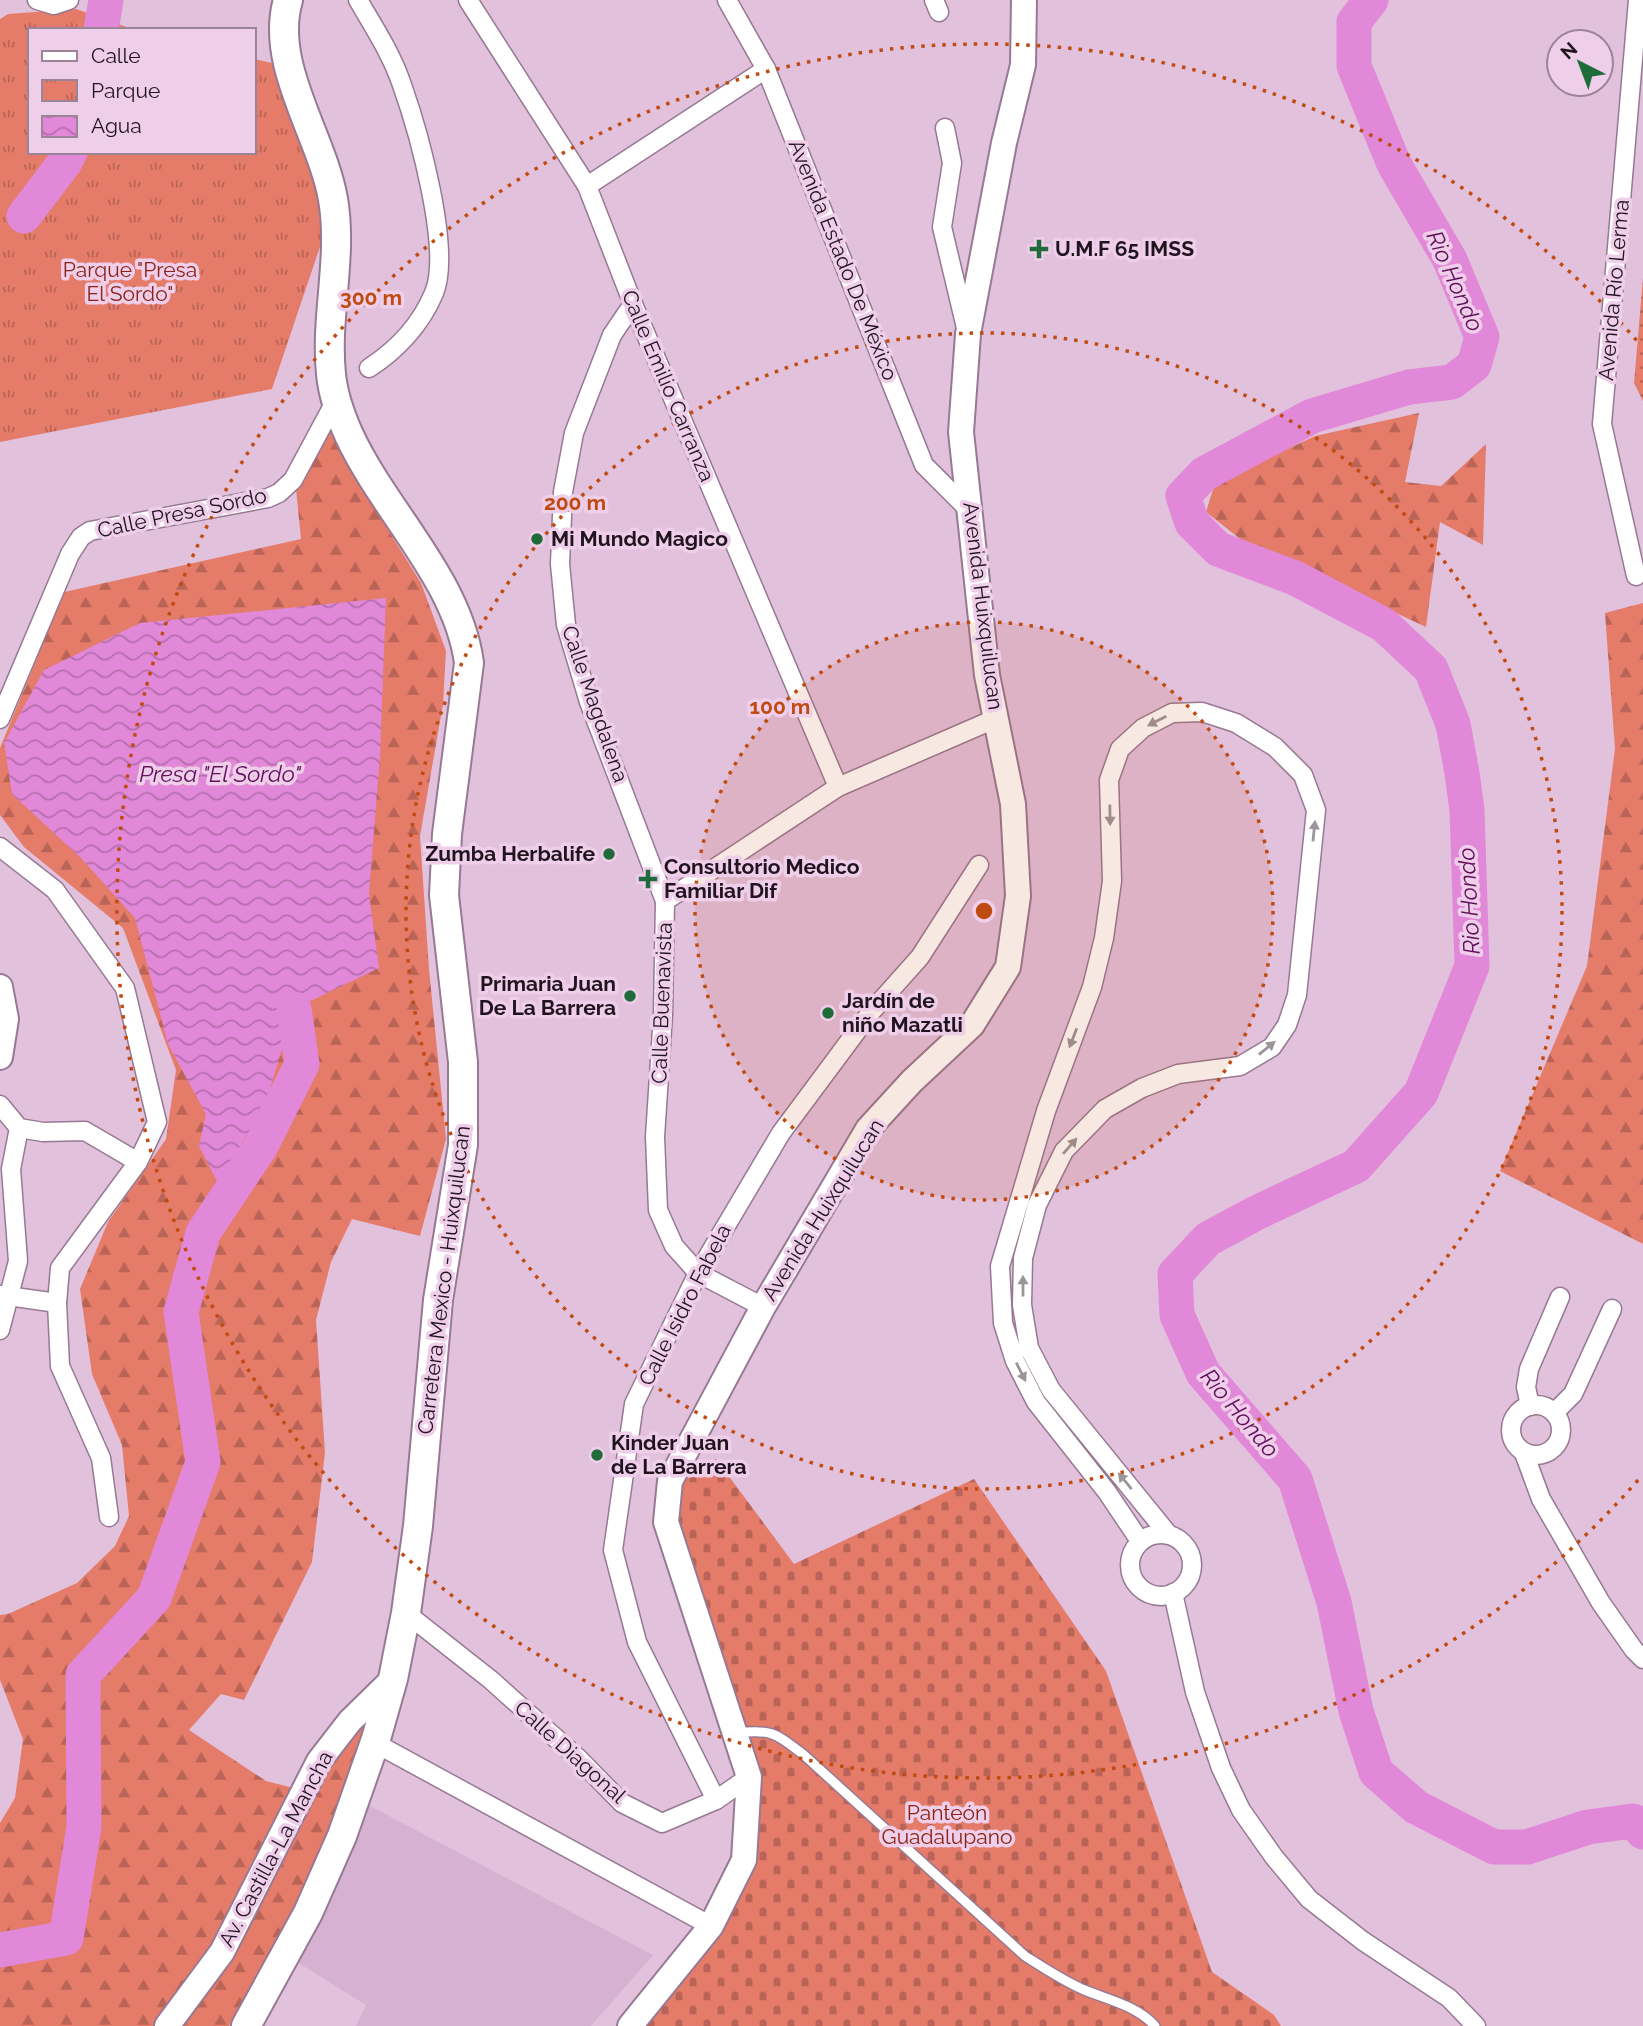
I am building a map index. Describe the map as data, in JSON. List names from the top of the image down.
{
  "streets": {
    "main road": ["Carretera Mexico - Huixquilucan"],
    "street": [
      "Avenida Estado De México",
      "Avenida Río Lerma",
      "Calle Emilio Carranza",
      "Calle Presa Sordo",
      "Avenida Huixquilucan",
      "Calle Magdalena",
      "Calle Buenavista",
      "Calle Isidro Fabela",
      "Calle Diagonal",
      "Av. Castilla-La Mancha"
    ]
  },
  "crossings": [
    ["Avenida Estado De México", "Avenida Huixquilucan"],
    ["Calle Emilio Carranza", "Calle Magdalena"],
    ["Calle Emilio Carranza", "Calle Buenavista"],
    ["Calle Presa Sordo", "Carretera Mexico - Huixquilucan"],
    ["Avenida Huixquilucan", "Calle Buenavista"],
    ["Avenida Huixquilucan", "Calle Diagonal"],
    ["Calle Magdalena", "Calle Buenavista"],
    ["Calle Buenavista", "Calle Isidro Fabela"],
    ["Carretera Mexico - Huixquilucan", "Calle Diagonal"],
    ["Carretera Mexico - Huixquilucan", "Av. Castilla-La Mancha"],
    ["Calle Isidro Fabela", "Calle Diagonal"]
  ],
  "water": ["Rio Hondo", "Presa \"El Sordo\""],
  "parks": ["Parque \"Presa El Sordo\"", "Panteón Guadalupano"],
  "places": {
    "health": ["U.M.F 65 IMSS", "Consultorio Medico Familiar Dif"],
    "other": [
      "Mi Mundo Magico",
      "Zumba Herbalife",
      "Primaria Juan De La Barrera",
      "Jardín de niño Mazatli",
      "Kinder Juan de La Barrera"
    ]
  },
  "legend": ["Calle", "Parque", "Agua"],
  "north": "top left",
  "rings": ["300 m", "200 m", "100 m"]
}
